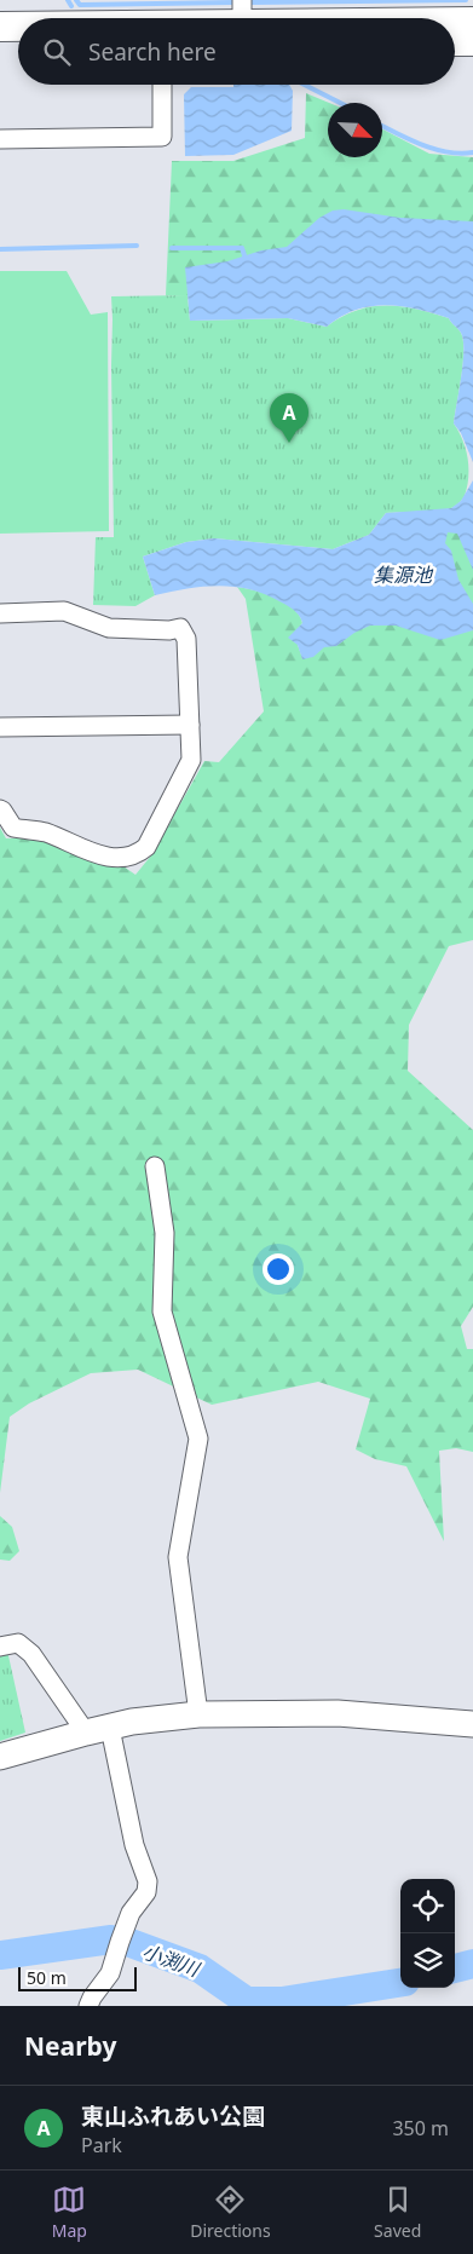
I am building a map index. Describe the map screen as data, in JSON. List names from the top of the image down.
{
  "water": ["集源池", "小渕川"],
  "scale_bar": "50 m",
  "north": "bottom right",
  "page": {
    "search": "Search here",
    "pins": "A",
    "scale": "50 m",
    "heading": "Nearby",
    "list": [
      {
        "mark": "A",
        "name": "東山ふれあい公園",
        "note": "Park",
        "value": "350 m"
      }
    ],
    "nav": ["Map", "Directions", "Saved"]
  }
}
